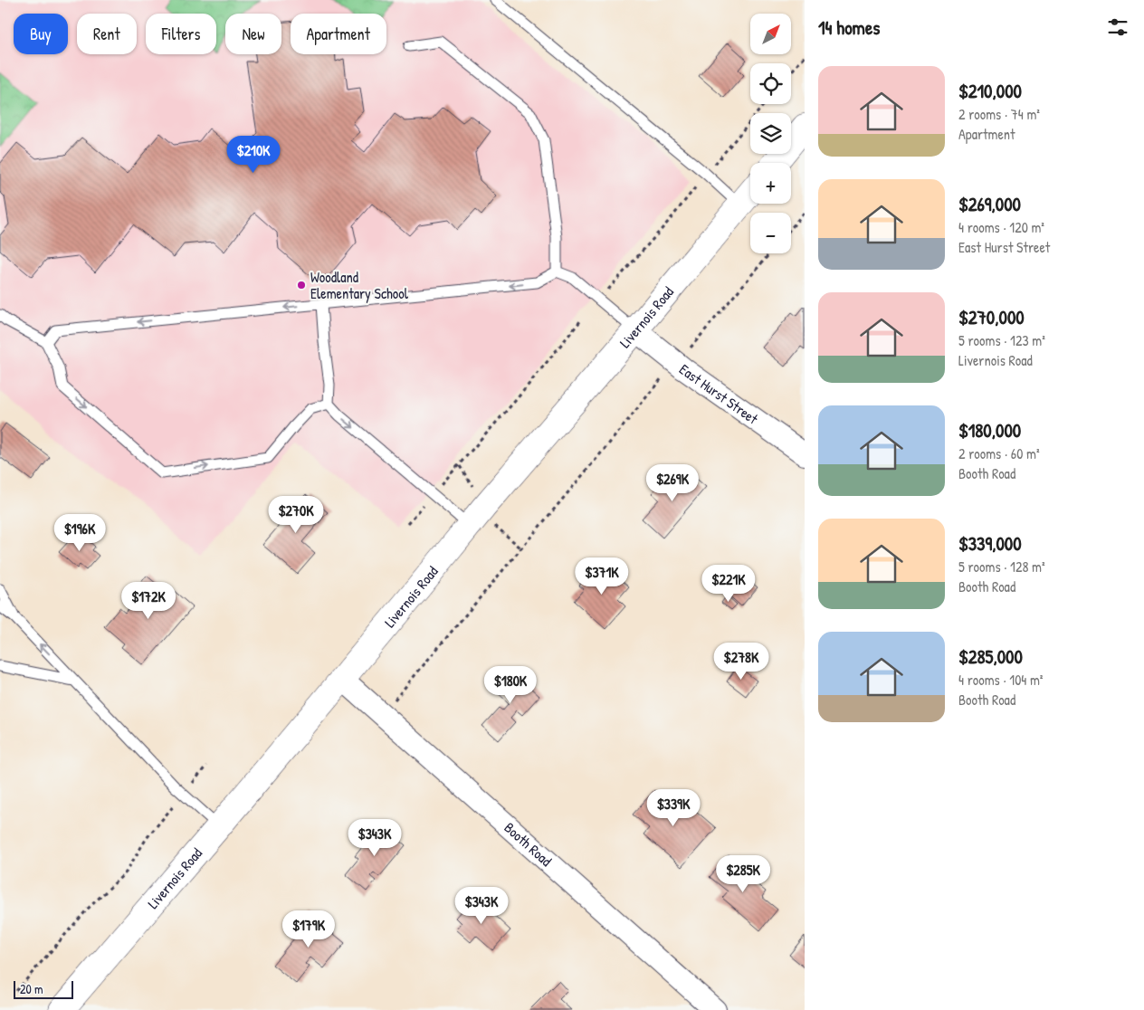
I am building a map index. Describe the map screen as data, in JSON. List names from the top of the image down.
{
  "streets": {
    "street": ["Livernois Road", "East Hurst Street", "Booth Road"]
  },
  "crossings": [
    ["Livernois Road", "East Hurst Street"],
    ["Livernois Road", "Booth Road"]
  ],
  "places": ["Woodland Elementary School"],
  "scale_bar": "20 m",
  "north": "top right",
  "page": {
    "heading": "14 homes",
    "map_buttons": ["+", "−"],
    "chip": [
      "Buy",
      "Rent",
      "Filters",
      "New",
      "Apartment"
    ],
    "list": [
      {
        "name": "$210,000",
        "note": "2 rooms · 74 m² · Apartment"
      },
      {
        "name": "$269,000",
        "note": "4 rooms · 120 m² · East Hurst Street"
      },
      {
        "name": "$270,000",
        "note": "5 rooms · 123 m² · Livernois Road"
      },
      {
        "name": "$180,000",
        "note": "2 rooms · 60 m² · Booth Road"
      },
      {
        "name": "$339,000",
        "note": "5 rooms · 128 m² · Booth Road"
      },
      {
        "name": "$285,000",
        "note": "4 rooms · 104 m² · Booth Road"
      }
    ],
    "price": [
      "$210K",
      "$269K",
      "$270K",
      "$196K",
      "$371K",
      "$221K",
      "$172K",
      "$278K",
      "$180K",
      "$339K",
      "$343K",
      "$285K",
      "$343K",
      "$179K"
    ],
    "scale": "20 m"
  }
}
